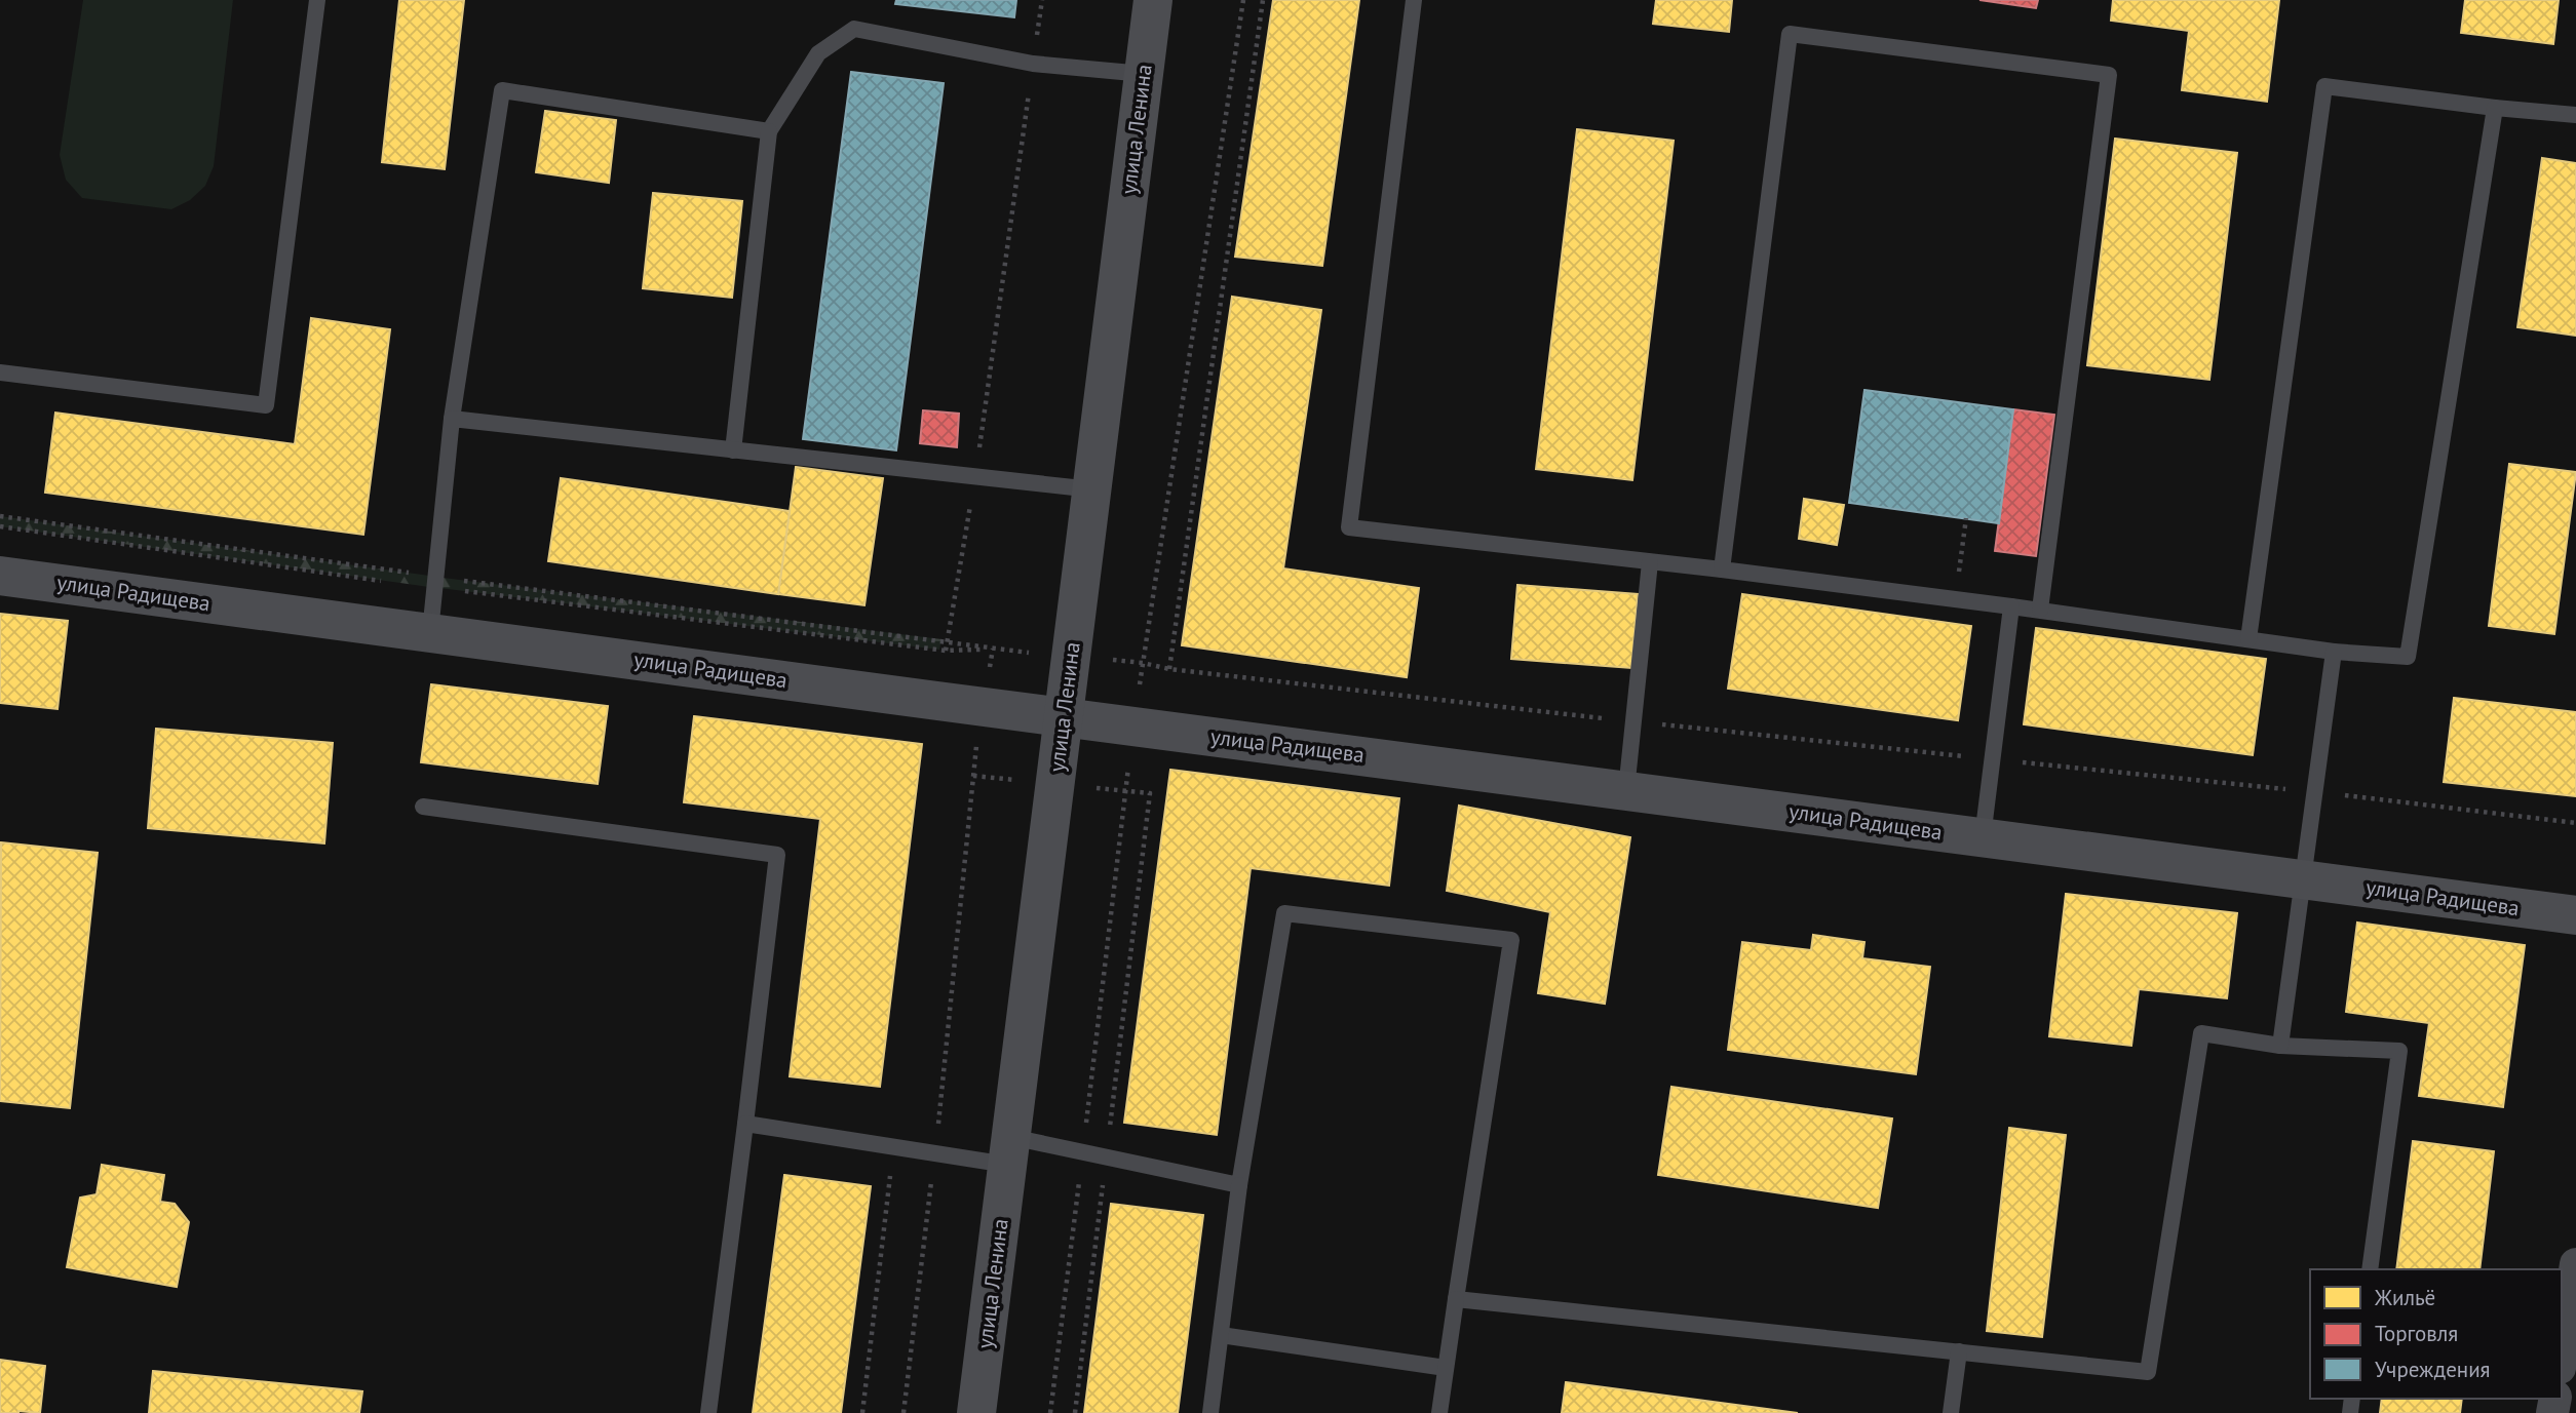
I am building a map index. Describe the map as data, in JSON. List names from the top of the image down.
{
  "streets": {
    "street": ["улица Ленина", "улица Радищева"]
  },
  "crossings": [
    ["улица Ленина", "улица Радищева"]
  ],
  "legend": ["Жильё", "Торговля", "Учреждения"]
}
